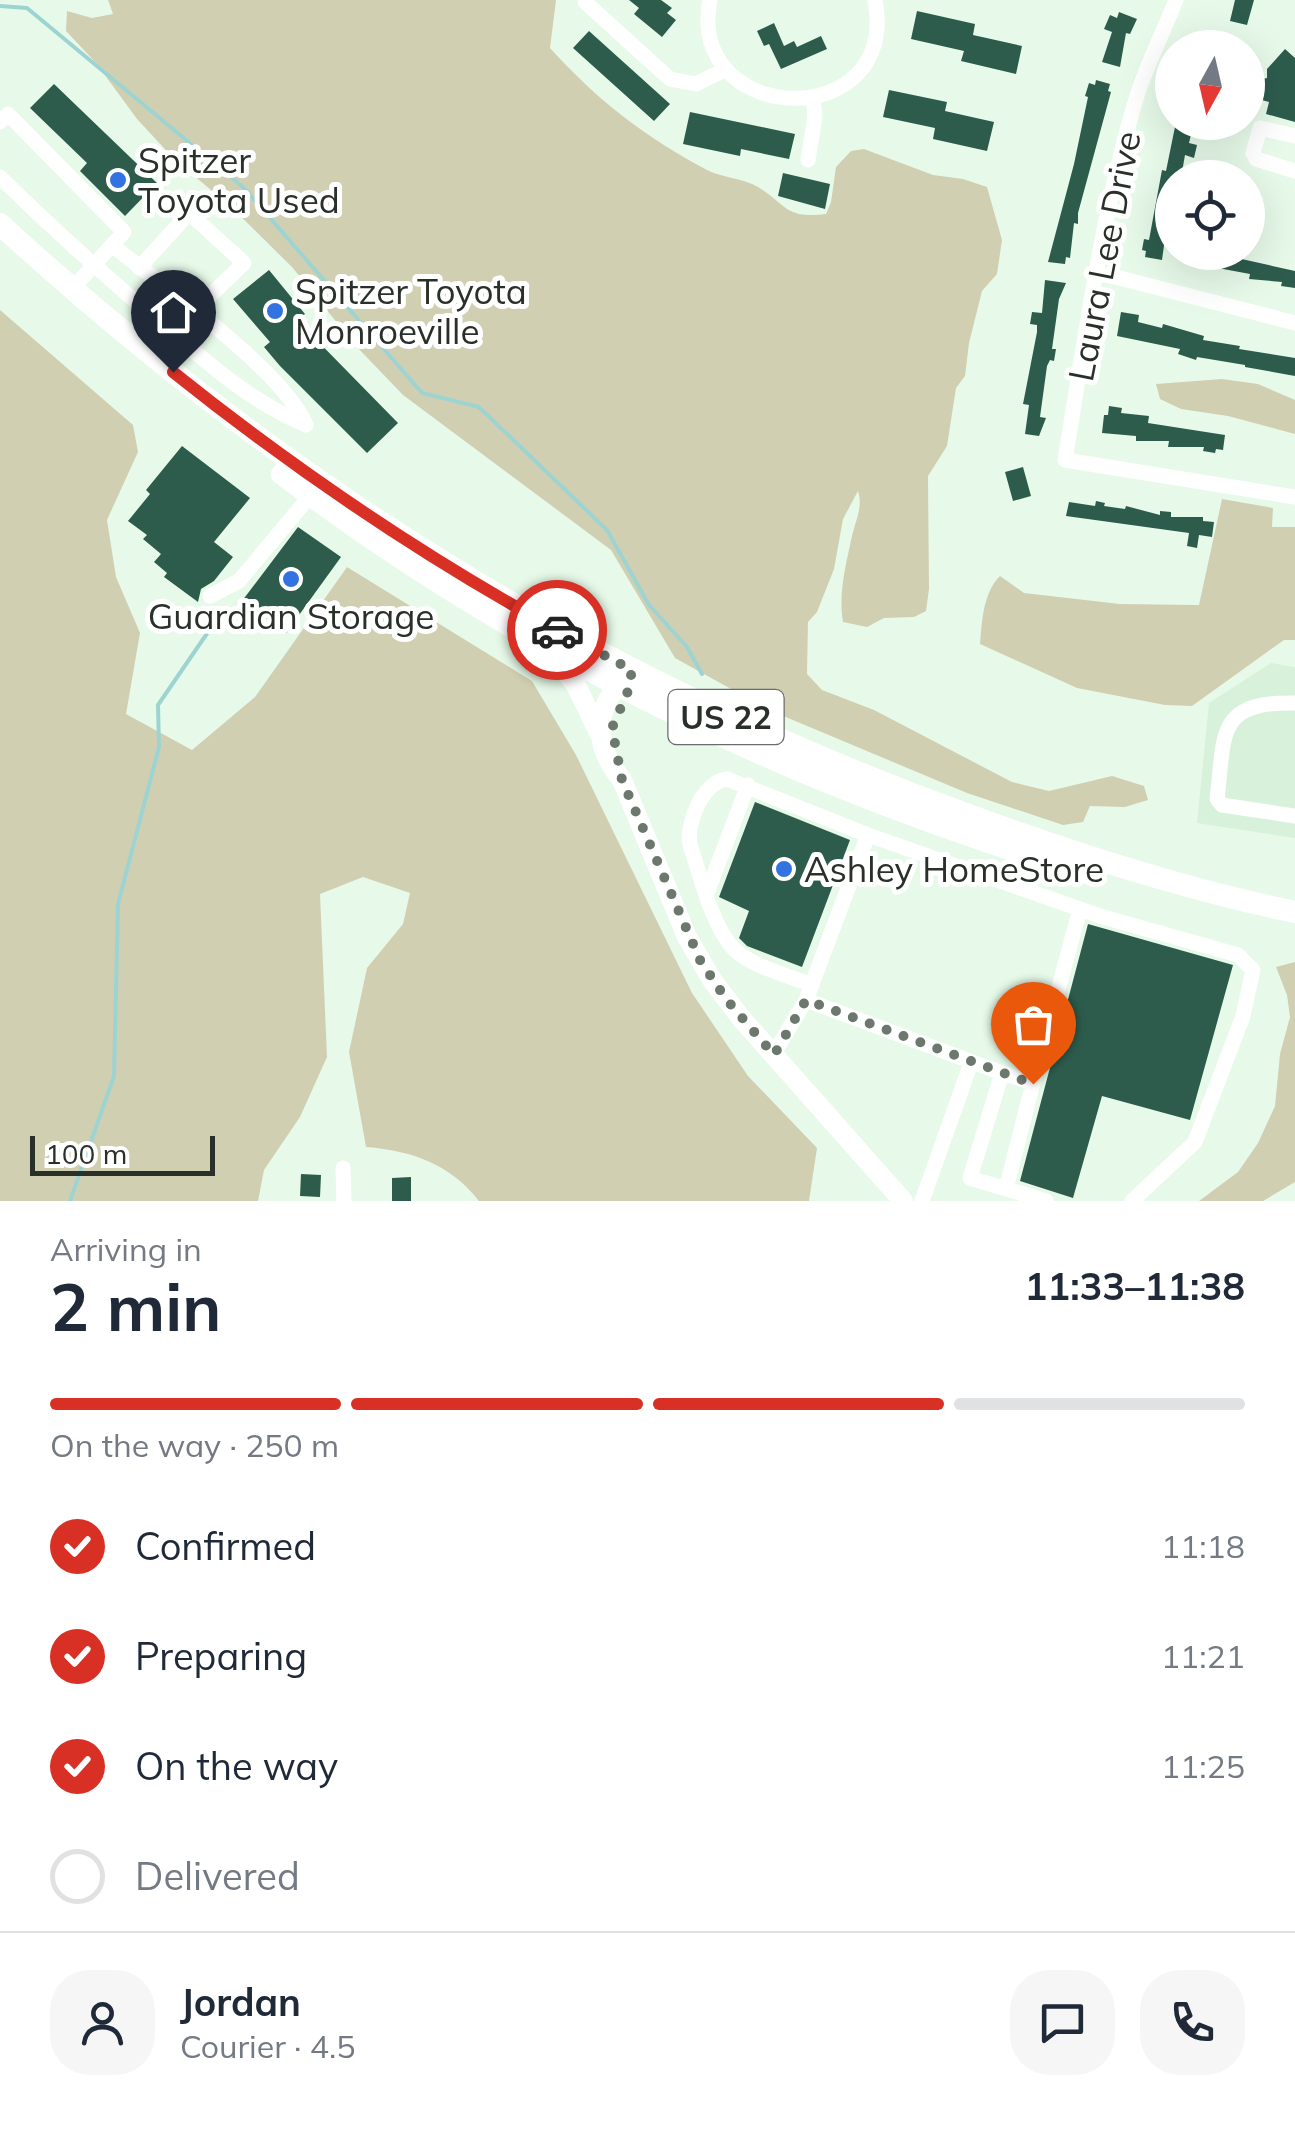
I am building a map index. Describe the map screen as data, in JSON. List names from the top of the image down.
{
  "streets": {
    "highway": ["US 22"],
    "street": ["Laura Lee Drive"]
  },
  "places": [
    "Spitzer Toyota Used",
    "Spitzer Toyota Monroeville",
    "Guardian Storage",
    "Ashley HomeStore"
  ],
  "scale_bar": "100 m",
  "north": "bottom",
  "page": {
    "scale": "100 m",
    "heading": ["2 min", "Arriving in", "11:33–11:38"],
    "panel": ["Jordan", "Courier · 4.5"],
    "bar": "On the way · 250 m",
    "list": [
      ["Confirmed", "11:18"],
      ["Preparing", "11:21"],
      ["On the way", "11:25"],
      "Delivered"
    ]
  }
}
